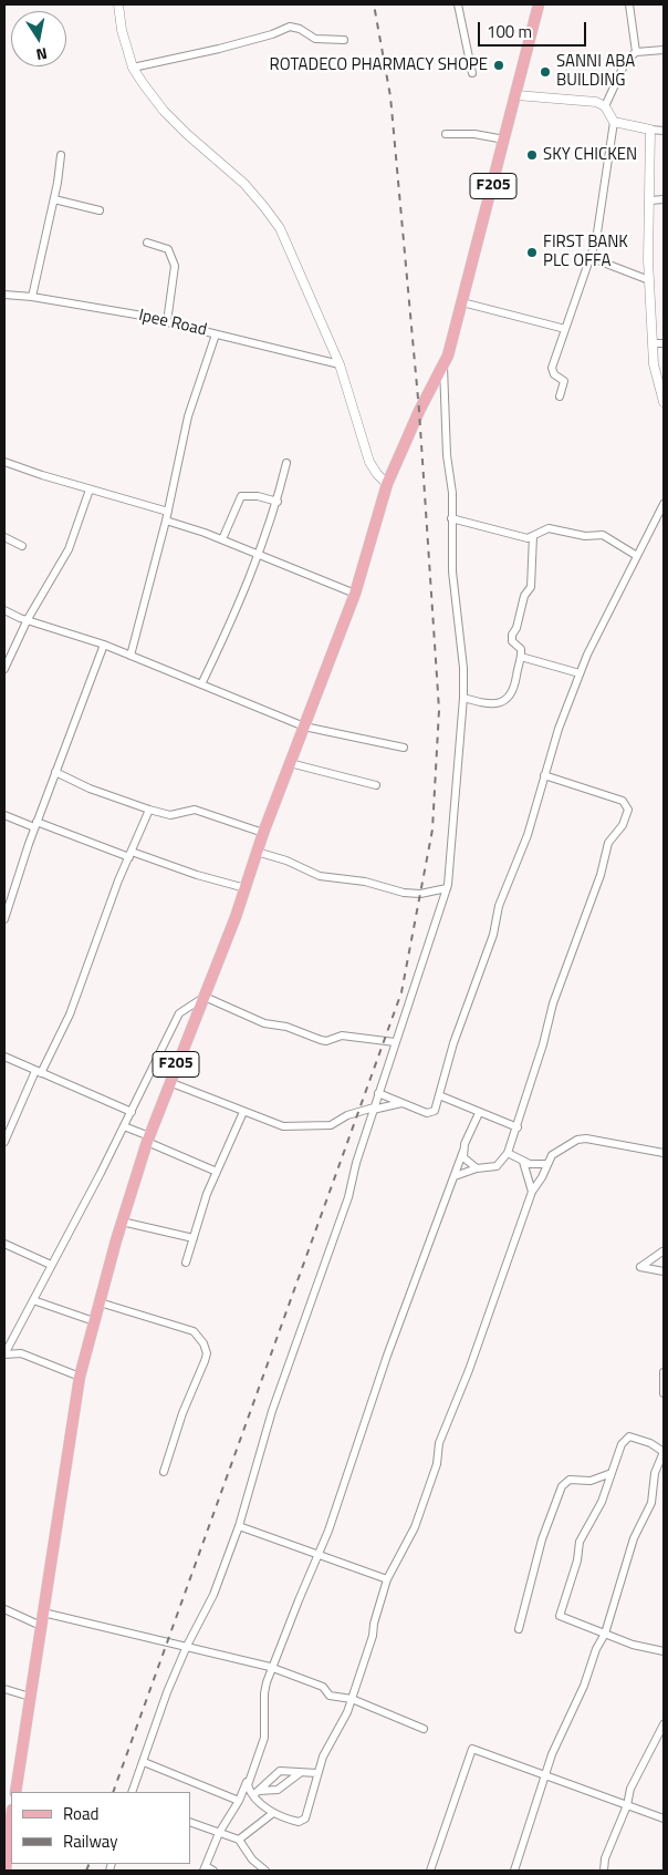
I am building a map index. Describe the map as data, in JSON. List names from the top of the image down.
{
  "streets": {
    "main road": ["F205"],
    "street": ["Ipee Road"]
  },
  "places": [
    "ROTADECO PHARMACY SHOPE",
    "SANNI ABA BUILDING",
    "SKY CHICKEN",
    "FIRST BANK PLC OFFA"
  ],
  "legend": ["Road", "Railway"],
  "scale_bar": "100 m",
  "north": "bottom"
}
